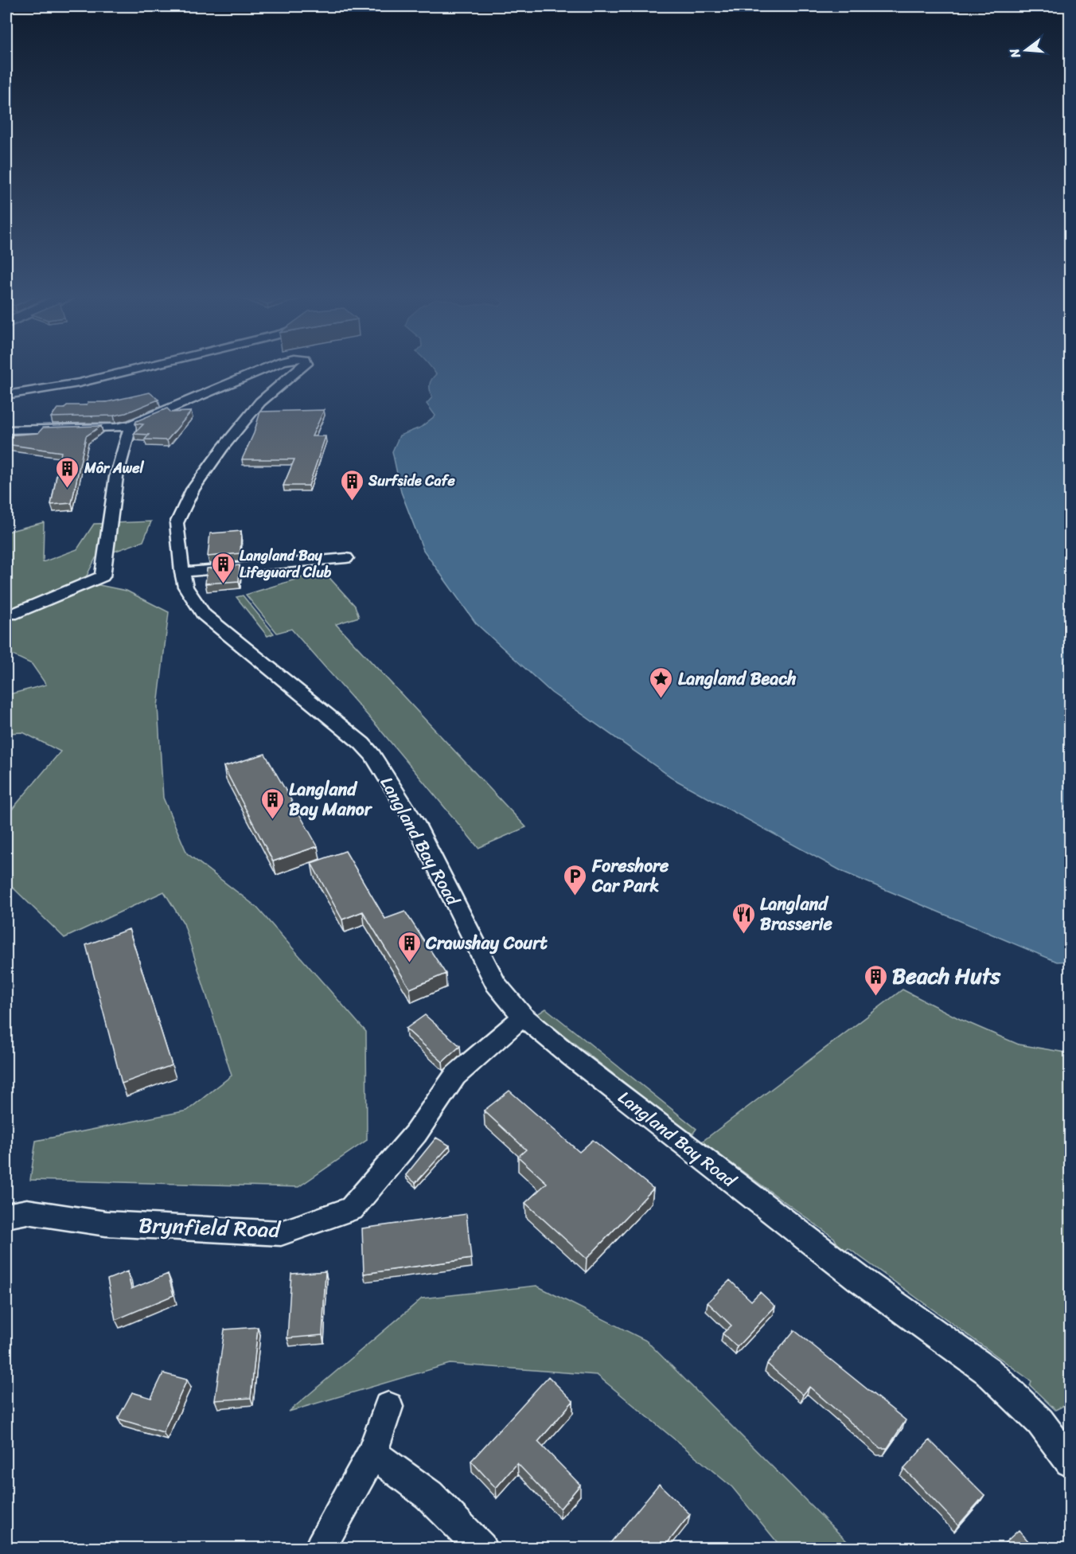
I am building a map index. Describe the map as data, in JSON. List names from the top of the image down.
{
  "streets": {
    "street": ["Langland Bay Road", "Brynfield Road"]
  },
  "crossings": [
    ["Langland Bay Road", "Brynfield Road"]
  ],
  "places": {
    "building": [
      "Môr Awel",
      "Surfside Cafe",
      "Langland Bay Lifeguard Club",
      "Langland Bay Manor",
      "Crawshay Court",
      "Beach Huts"
    ],
    "place": ["Langland Beach"],
    "parking": ["Foreshore Car Park"],
    "restaurant": ["Langland Brasserie"]
  },
  "north": "left"
}
